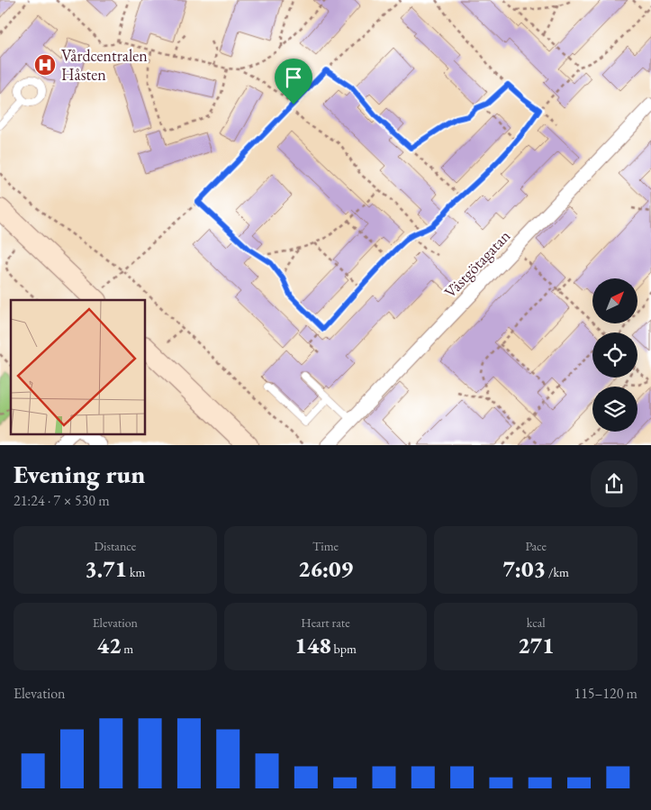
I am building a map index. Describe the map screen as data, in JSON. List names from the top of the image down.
{
  "streets": {
    "street": ["Västgötagatan"]
  },
  "places": {
    "hospital": ["Vårdcentralen Håsten"]
  },
  "north": "top right",
  "page": {
    "heading": ["Evening run", "21:24 · 7 × 530 m"],
    "stats": [
      ["Distance", "3.71 km"],
      ["Time", "26:09"],
      ["Pace", "7:03 /km"],
      ["Elevation", "42 m"],
      ["Heart rate", "148 bpm"],
      ["kcal", "271"]
    ],
    "chart": ["Elevation", "115–120 m"]
  }
}
